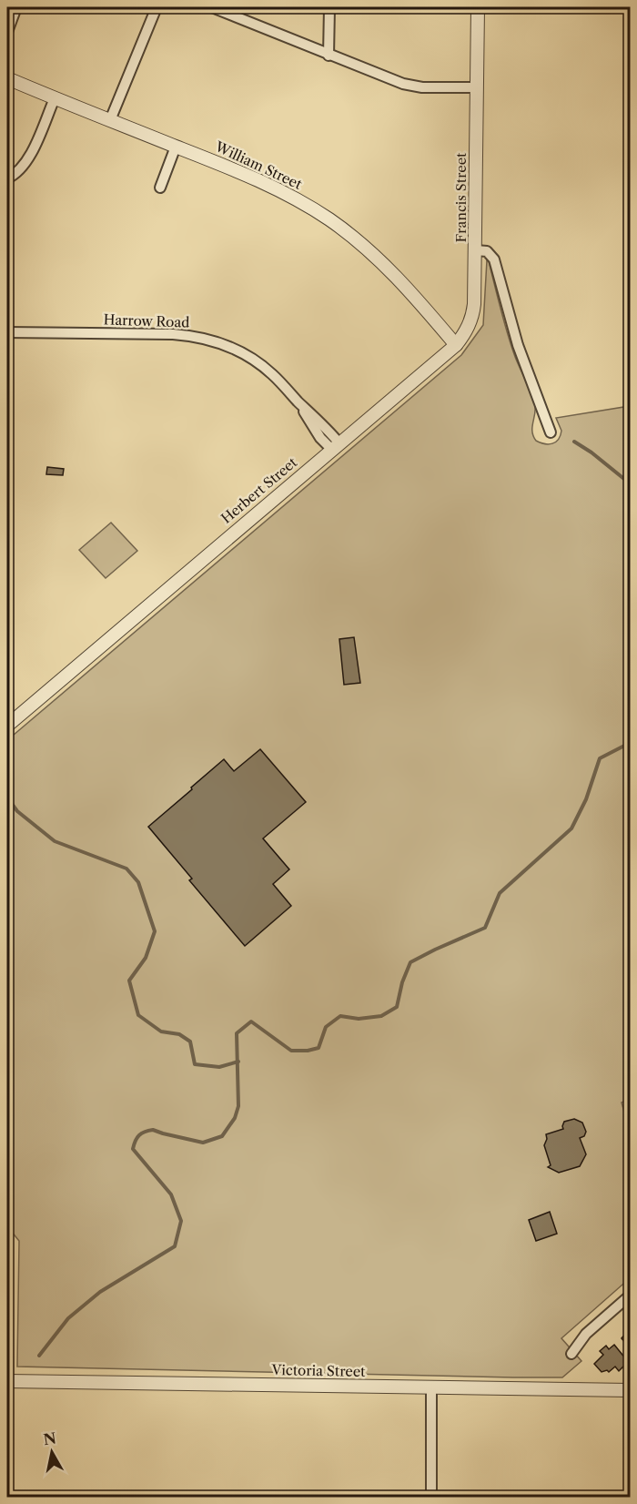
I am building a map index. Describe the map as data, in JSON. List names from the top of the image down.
{
  "streets": {
    "street": [
      "William Street",
      "Francis Street",
      "Harrow Road",
      "Herbert Street",
      "Victoria Street"
    ]
  },
  "crossings": [
    ["William Street", "Herbert Street"],
    ["Francis Street", "Herbert Street"],
    ["Harrow Road", "Herbert Street"]
  ],
  "north": "top"
}
